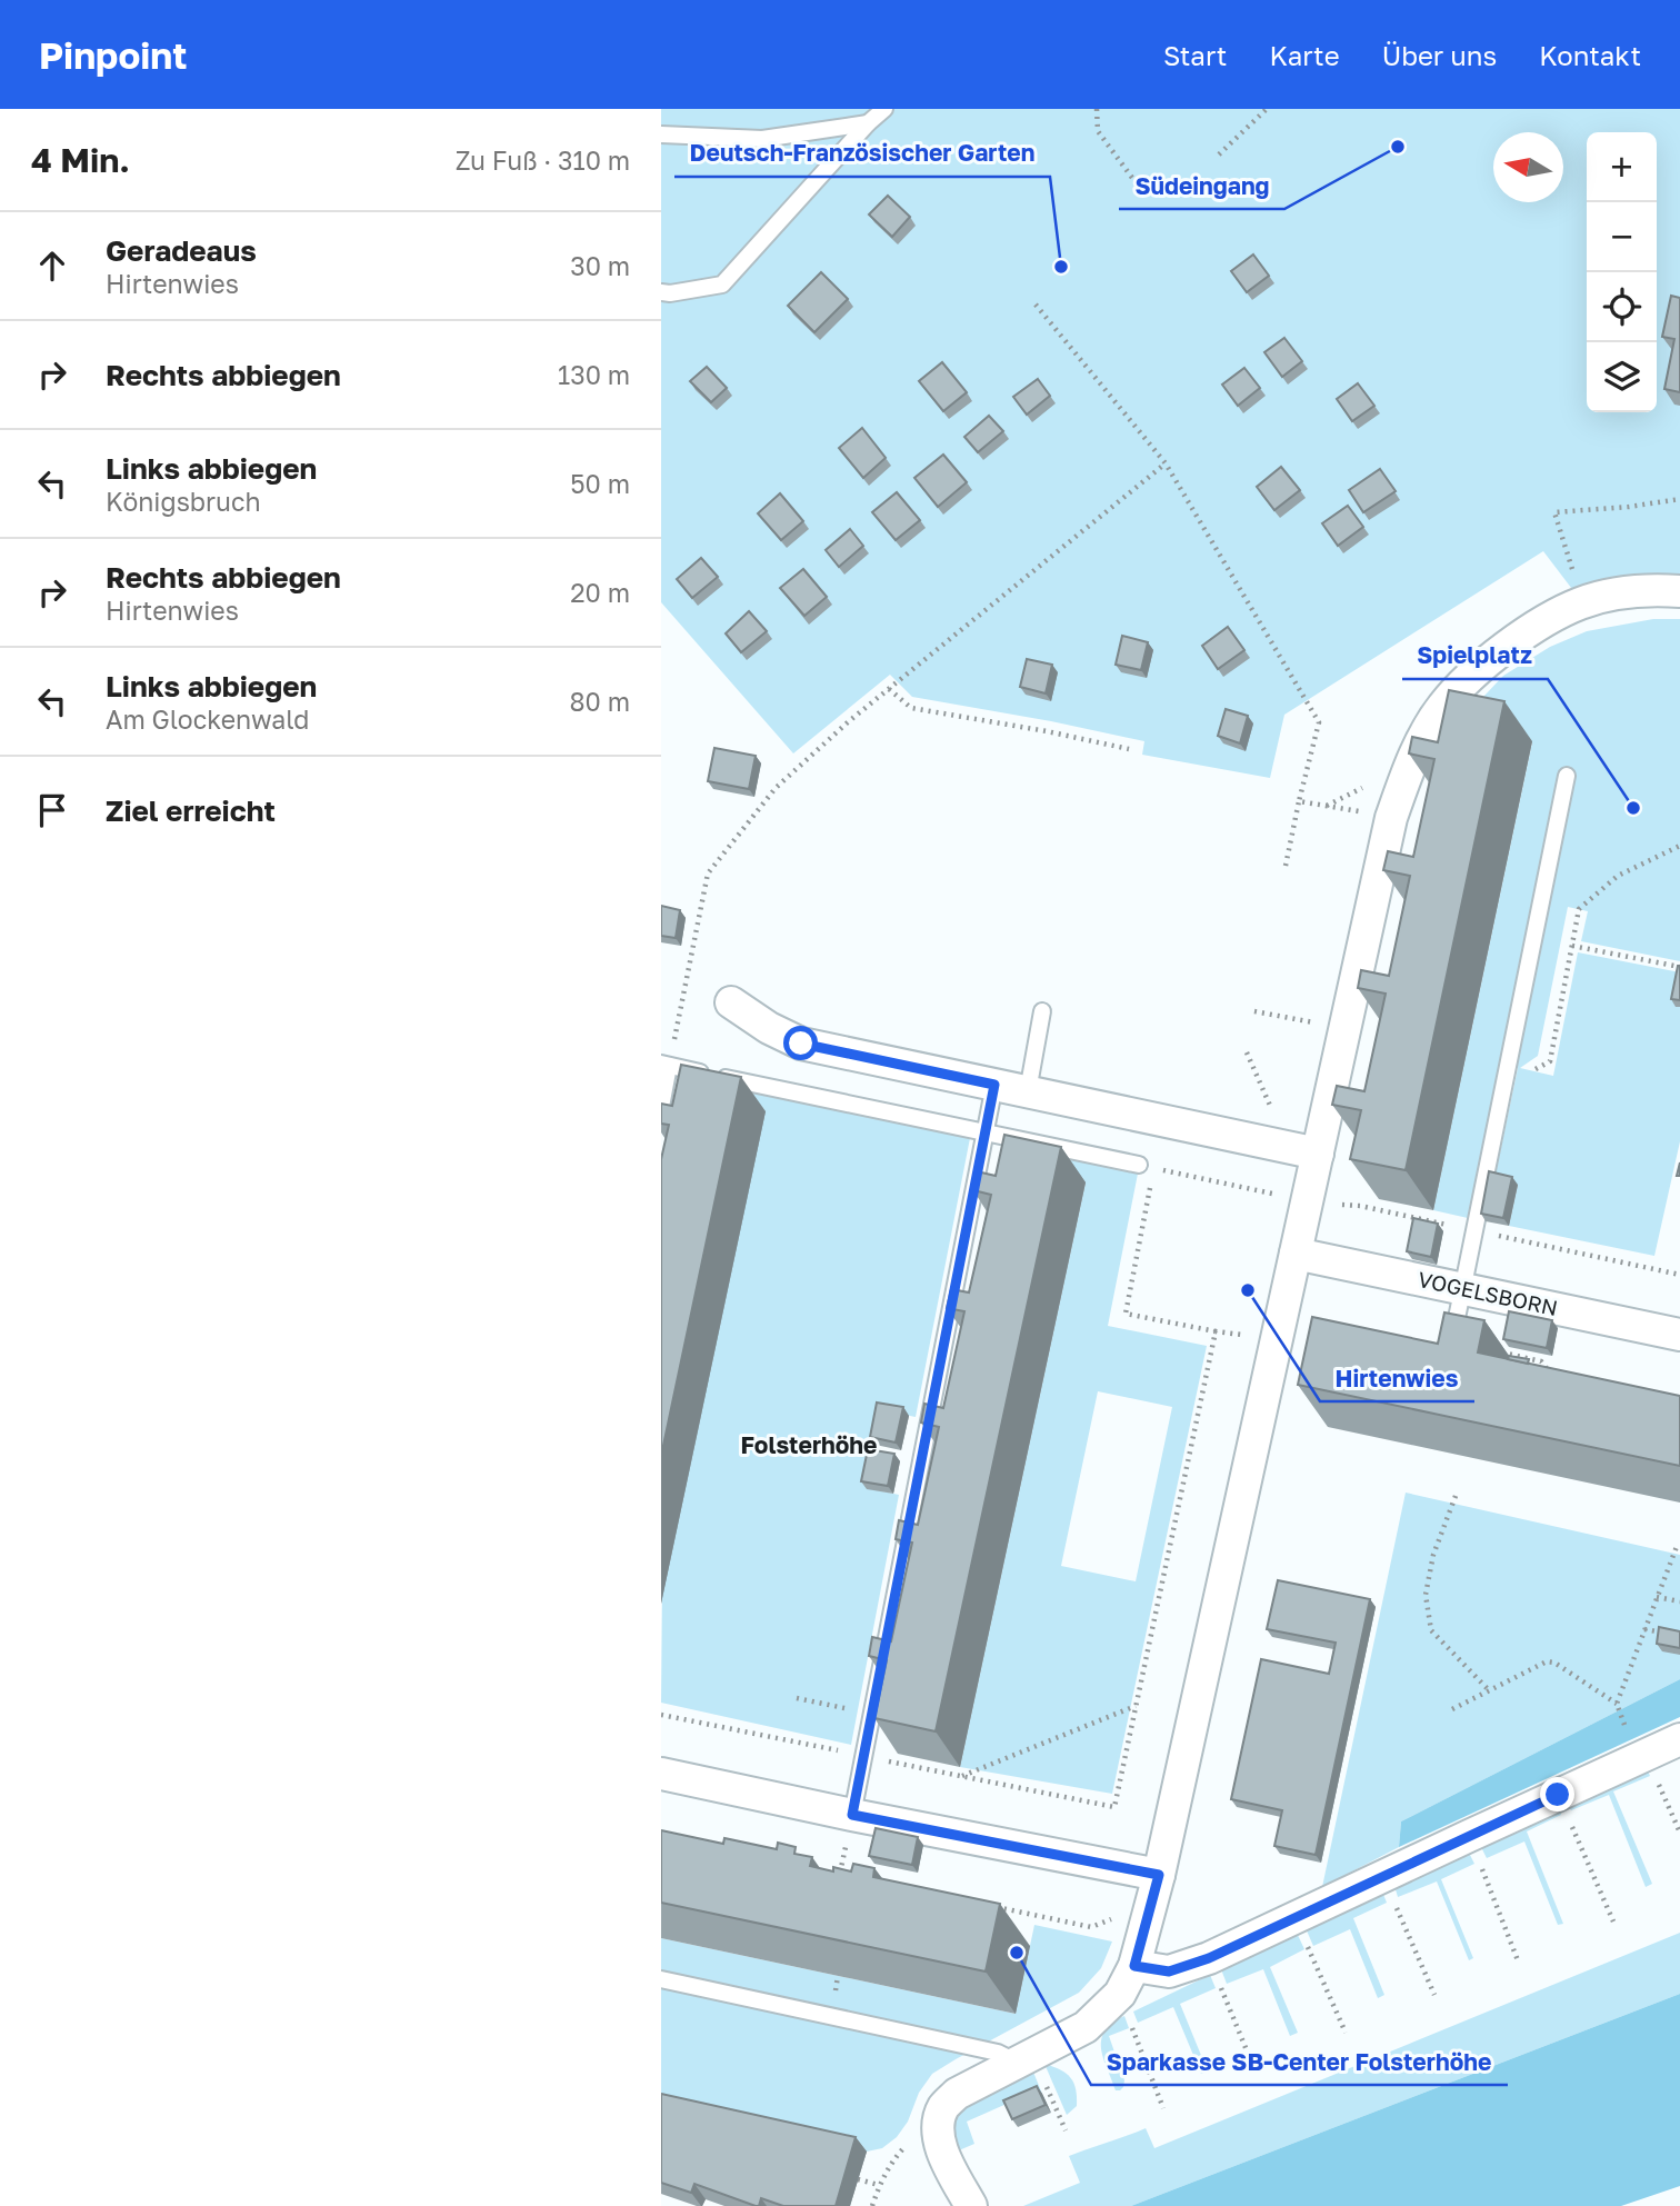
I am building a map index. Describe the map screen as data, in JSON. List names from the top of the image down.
{
  "streets": {
    "street": ["VOGELSBORN"]
  },
  "districts": ["Folsterhöhe"],
  "places": [
    "Südeingang",
    "Deutsch-Französischer Garten",
    "Spielplatz",
    "Hirtenwies",
    "Sparkasse SB-Center Folsterhöhe"
  ],
  "north": "left",
  "page": {
    "header": "Pinpoint",
    "nav": [
      "Start",
      "Karte",
      "Über uns",
      "Kontakt"
    ],
    "heading": ["4 Min.", "Zu Fuß · 310 m"],
    "map_buttons": ["+", "−"],
    "list": [
      ["Geradeaus", "Hirtenwies", "30 m"],
      ["Rechts abbiegen", "130 m"],
      ["Links abbiegen", "Königsbruch", "50 m"],
      ["Rechts abbiegen", "Hirtenwies", "20 m"],
      ["Links abbiegen", "Am Glockenwald", "80 m"],
      "Ziel erreicht"
    ]
  }
}
